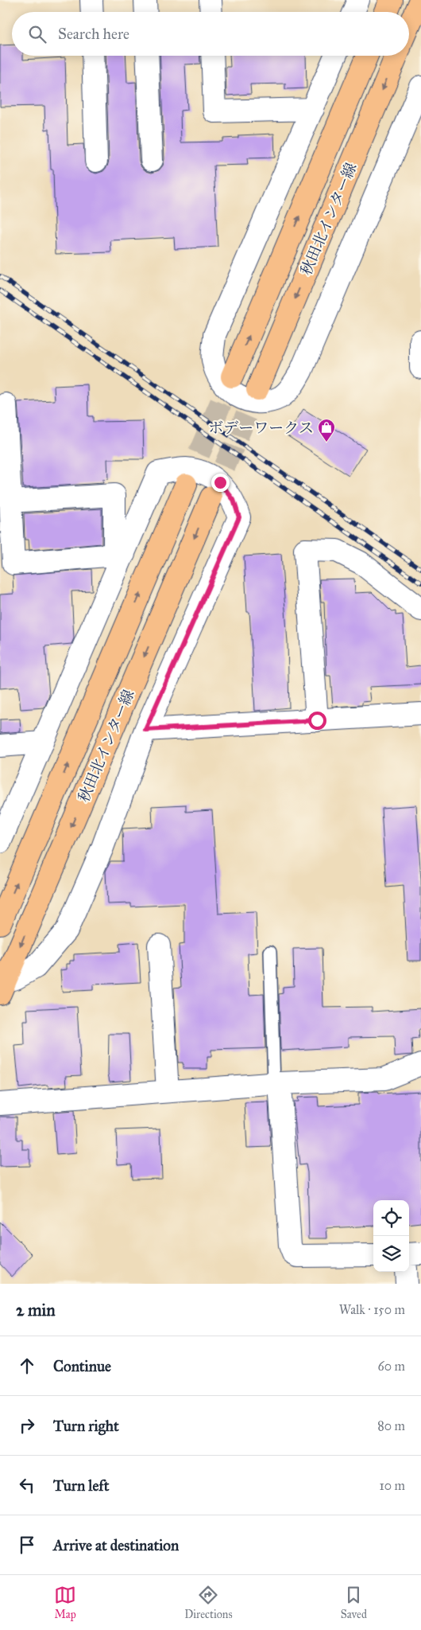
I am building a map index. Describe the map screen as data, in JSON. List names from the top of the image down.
{
  "streets": {
    "main road": ["秋田北インター線"]
  },
  "places": {
    "shop": ["ボデーワークス"]
  },
  "page": {
    "search": "Search here",
    "heading": ["2 min", "Walk · 150 m"],
    "list": [
      ["Continue", "60 m"],
      ["Turn right", "80 m"],
      ["Turn left", "10 m"],
      "Arrive at destination"
    ],
    "nav": ["Map", "Directions", "Saved"]
  }
}
